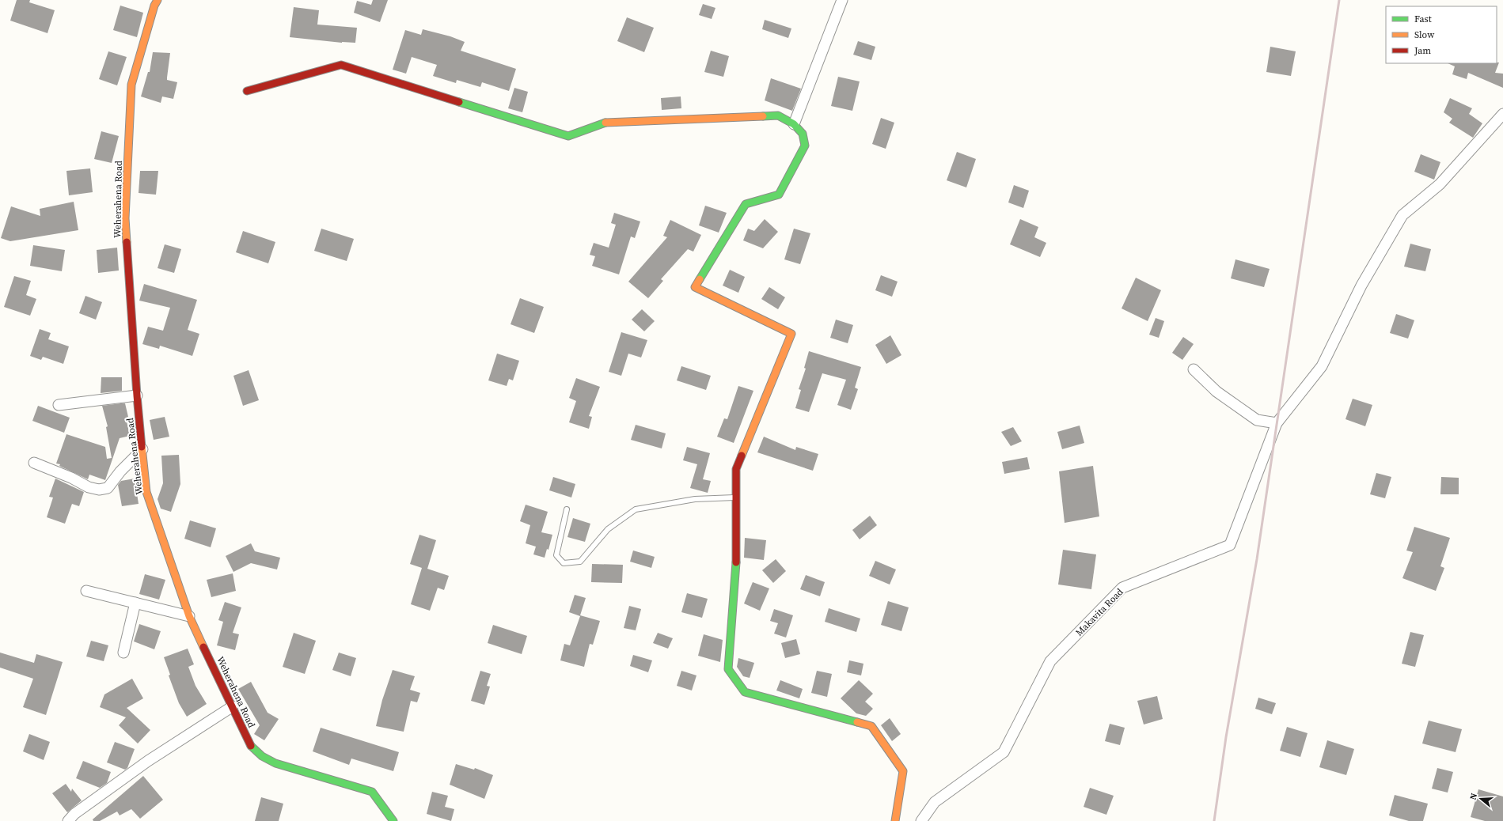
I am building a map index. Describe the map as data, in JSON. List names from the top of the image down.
{
  "streets": {
    "street": ["Weherahena Road", "Makavita Road"]
  },
  "legend": ["Fast", "Slow", "Jam"],
  "north": "left"
}
